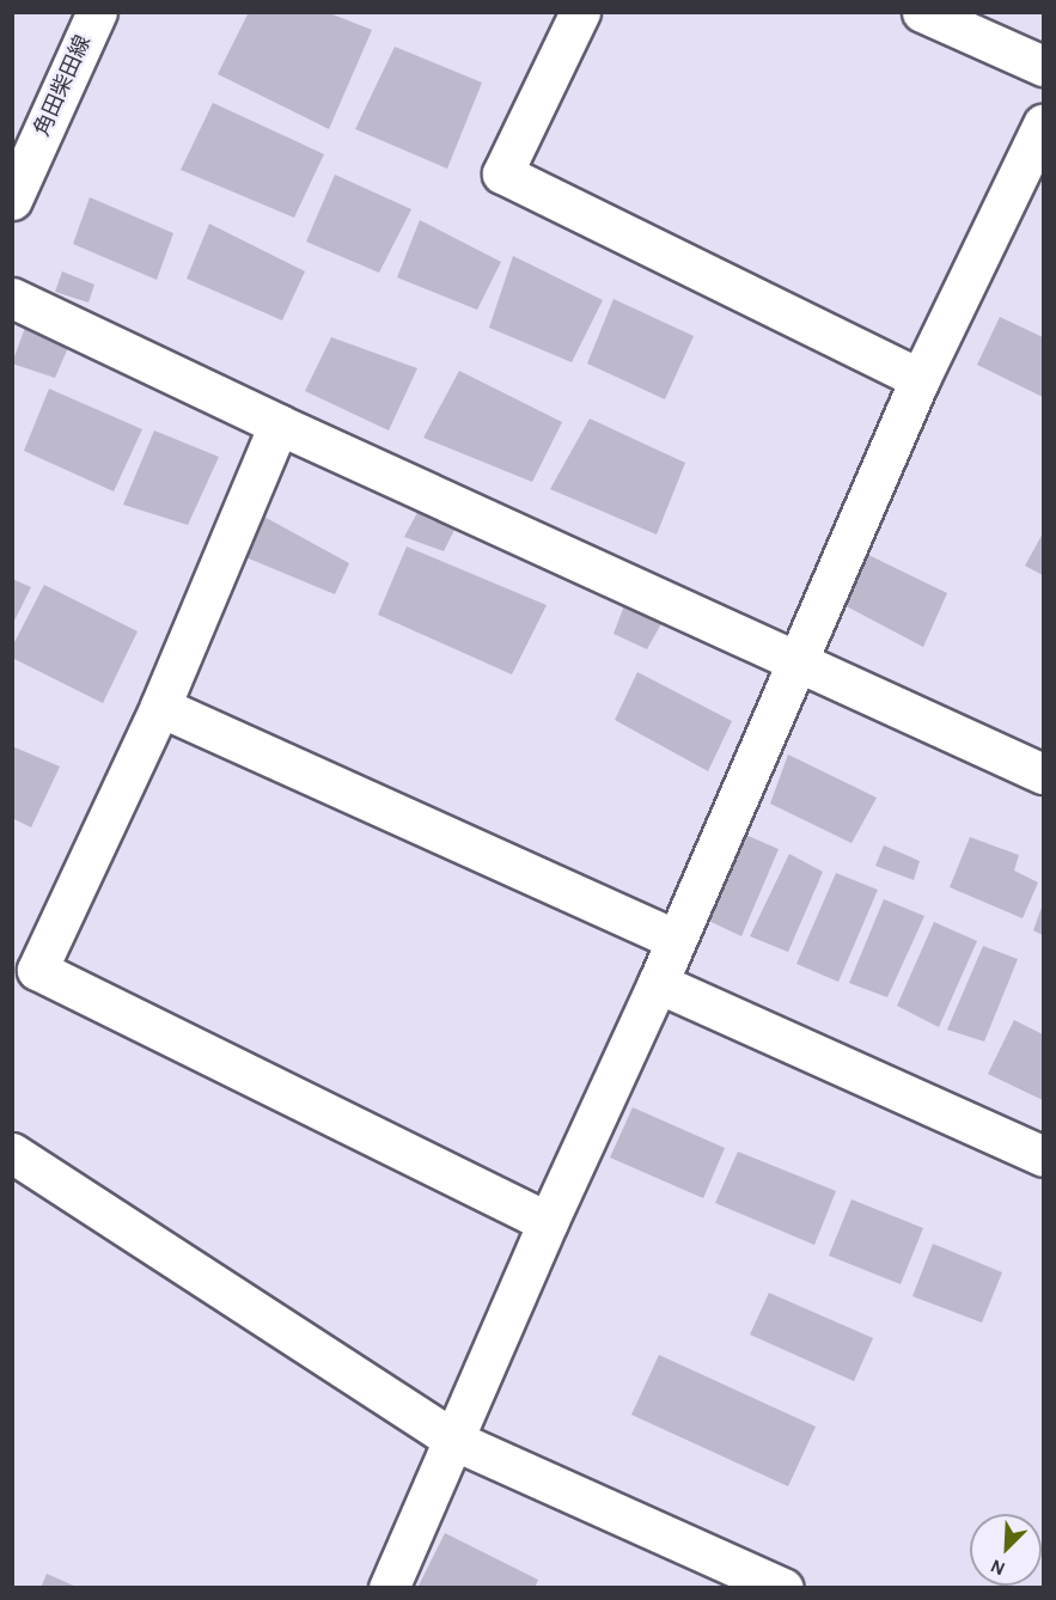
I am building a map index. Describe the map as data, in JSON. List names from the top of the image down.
{
  "streets": {
    "street": ["角田柴田線"]
  },
  "north": "bottom left"
}
